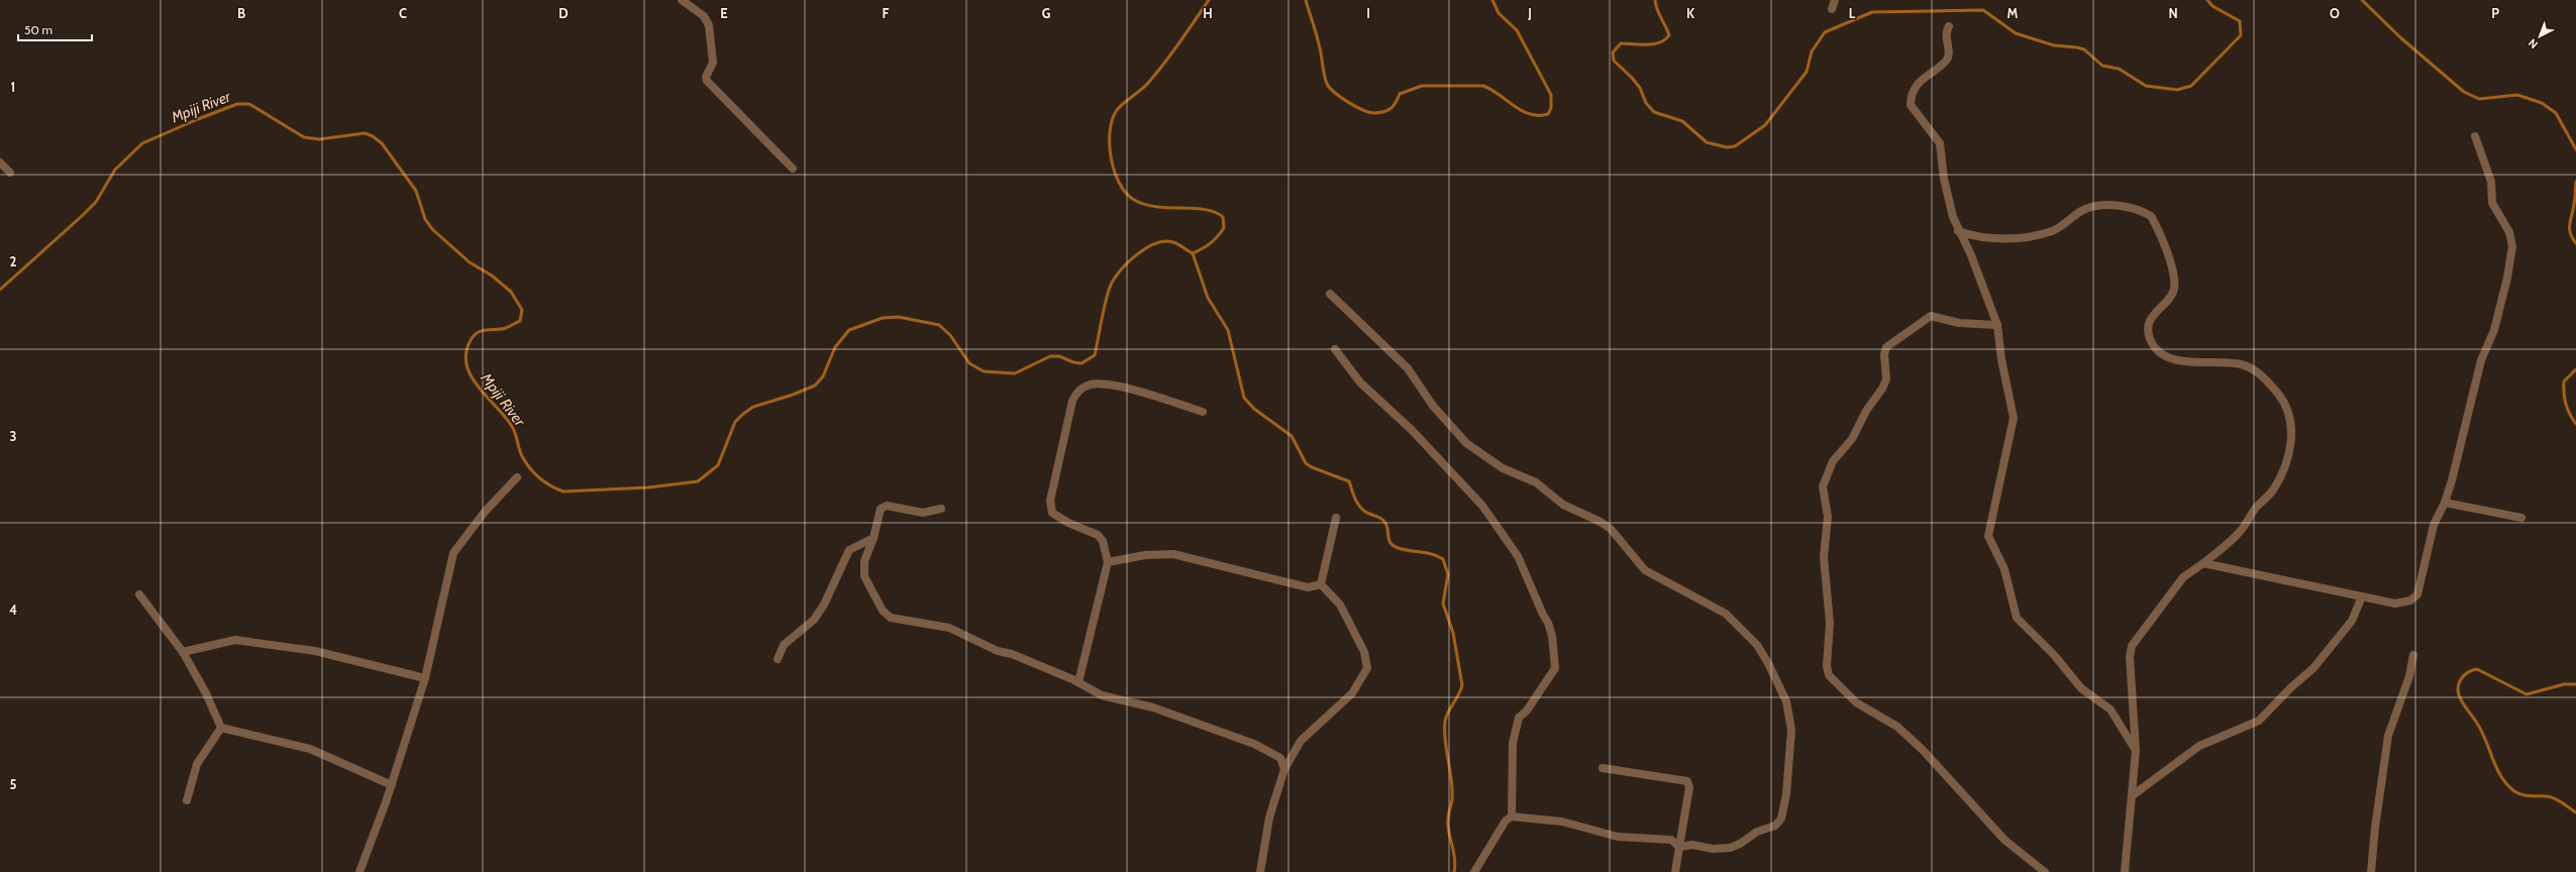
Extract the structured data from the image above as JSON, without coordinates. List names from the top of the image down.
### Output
{
  "water": ["Mpiji River"],
  "scale_bar": "50 m",
  "north": "bottom left",
  "grid": {
    "columns": [
      "B",
      "C",
      "D",
      "E",
      "F",
      "G",
      "H",
      "I",
      "J",
      "K",
      "L",
      "M",
      "N",
      "O",
      "P"
    ],
    "rows": [
      "1",
      "2",
      "3",
      "4",
      "5"
    ]
  }
}
